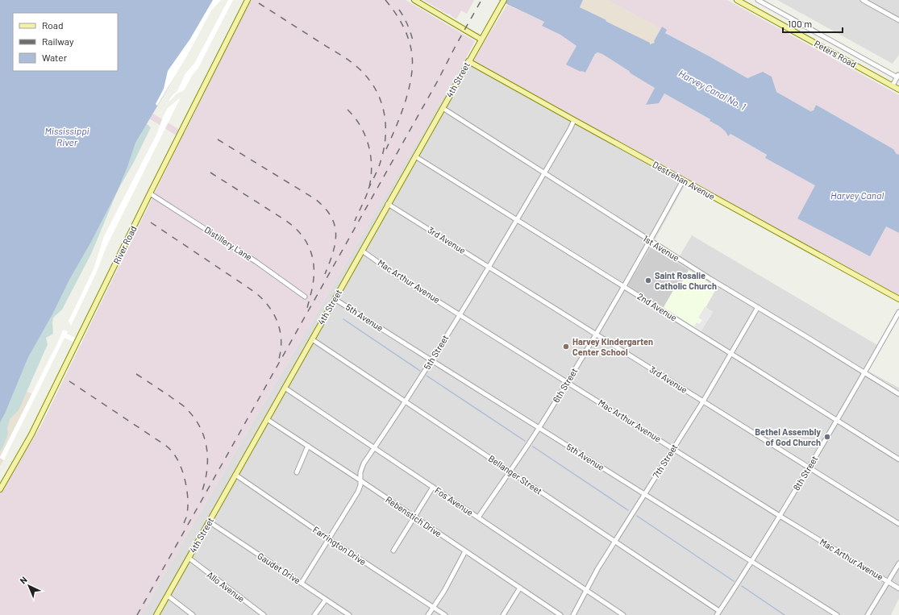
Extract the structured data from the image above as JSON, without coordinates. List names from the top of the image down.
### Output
{
  "streets": {
    "main road": [
      "Peters Road",
      "4th Street",
      "Destrehan Avenue",
      "River Road"
    ],
    "street": [
      "3rd Avenue",
      "Distillery Lane",
      "1st Avenue",
      "Mac Arthur Avenue",
      "2nd Avenue",
      "5th Avenue",
      "5th Street",
      "6th Street",
      "7th Street",
      "8th Street",
      "Bellanger Street",
      "Fos Avenue",
      "Rebenstich Drive",
      "Farrington Drive",
      "Gaudet Drive",
      "Allo Avenue"
    ]
  },
  "crossings": [
    ["4th Street", "Destrehan Avenue"],
    ["4th Street", "3rd Avenue"],
    ["4th Street", "1st Avenue"],
    ["4th Street", "Mac Arthur Avenue"],
    ["4th Street", "2nd Avenue"],
    ["4th Street", "5th Avenue"],
    ["4th Street", "Bellanger Street"],
    ["4th Street", "Fos Avenue"],
    ["4th Street", "Rebenstich Drive"],
    ["4th Street", "Farrington Drive"],
    ["4th Street", "Gaudet Drive"],
    ["4th Street", "Allo Avenue"],
    ["Destrehan Avenue", "5th Street"],
    ["Destrehan Avenue", "6th Street"],
    ["3rd Avenue", "5th Street"],
    ["3rd Avenue", "6th Street"],
    ["3rd Avenue", "7th Street"],
    ["3rd Avenue", "8th Street"],
    ["Distillery Lane", "River Road"],
    ["1st Avenue", "5th Street"],
    ["1st Avenue", "6th Street"],
    ["1st Avenue", "7th Street"],
    ["1st Avenue", "8th Street"],
    ["Mac Arthur Avenue", "5th Street"],
    ["Mac Arthur Avenue", "6th Street"],
    ["Mac Arthur Avenue", "7th Street"],
    ["Mac Arthur Avenue", "8th Street"],
    ["2nd Avenue", "5th Street"],
    ["2nd Avenue", "6th Street"],
    ["2nd Avenue", "7th Street"],
    ["2nd Avenue", "8th Street"],
    ["5th Avenue", "5th Street"],
    ["5th Avenue", "6th Street"],
    ["5th Avenue", "7th Street"],
    ["5th Avenue", "8th Street"],
    ["5th Street", "Bellanger Street"],
    ["5th Street", "Fos Avenue"],
    ["5th Street", "Rebenstich Drive"],
    ["5th Street", "Farrington Drive"],
    ["5th Street", "Gaudet Drive"],
    ["6th Street", "Bellanger Street"],
    ["6th Street", "Fos Avenue"],
    ["7th Street", "Bellanger Street"],
    ["7th Street", "Fos Avenue"],
    ["8th Street", "Bellanger Street"]
  ],
  "water": ["Harvey Canal No. 1", "Mississippi River", "Harvey Canal"],
  "places": ["Saint Rosalie Catholic Church", "Harvey Kindergarten Center School", "Bethel Assembly of God Church"],
  "legend": ["Road", "Railway", "Water"],
  "scale_bar": "100 m",
  "north": "top left"
}
